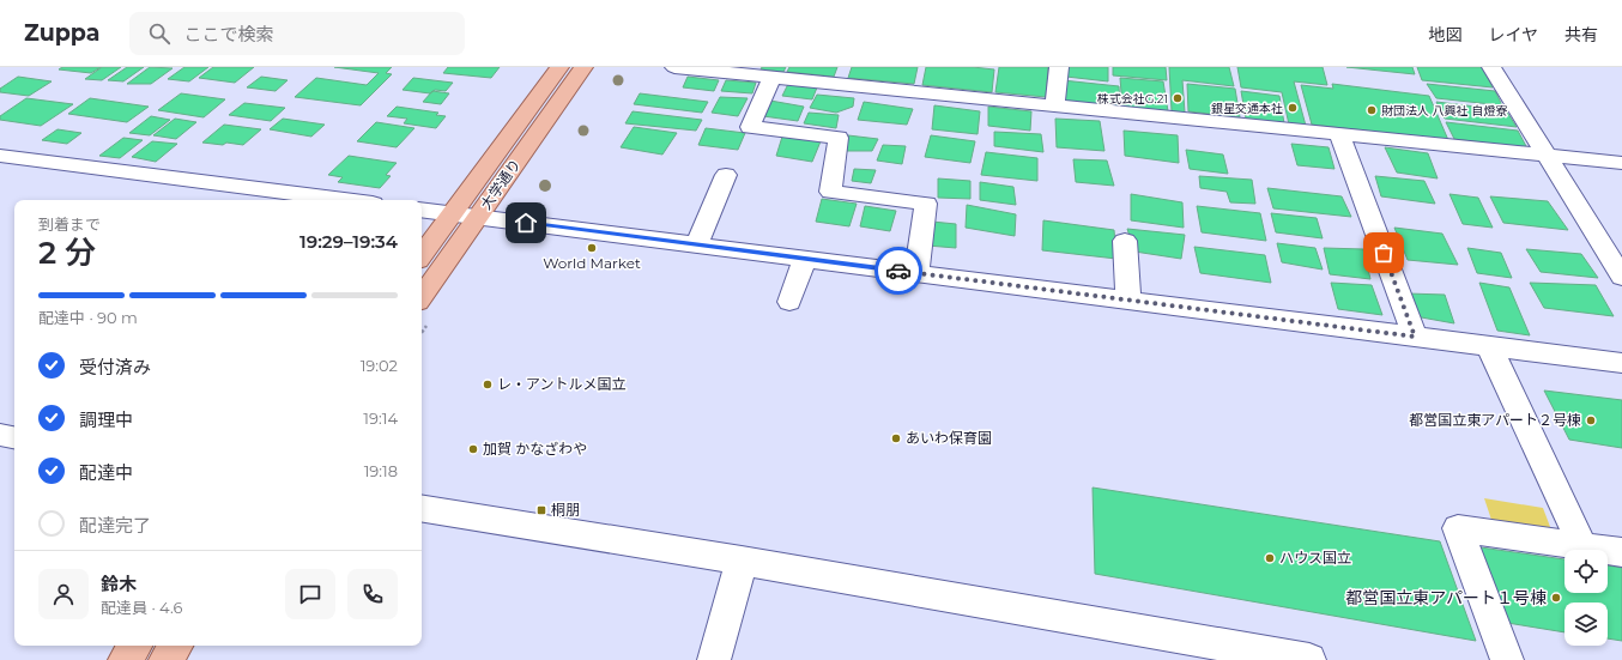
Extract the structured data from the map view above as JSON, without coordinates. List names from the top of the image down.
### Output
{
  "streets": {
    "main road": ["大学通り"]
  },
  "places": {
    "other": [
      "株式会社G.21",
      "銀星交通本社",
      "財団法人 八興社 自燈寮",
      "World Market",
      "レ・アントルメ国立",
      "都営国立東アパート２号棟",
      "あいわ保育園",
      "加賀 かなざわや",
      "ハウス国立",
      "都営国立東アパート１号棟"
    ],
    "transit": ["桐朋"]
  },
  "page": {
    "header": "Zuppa",
    "search": "ここで検索",
    "nav": ["地図", "レイヤ", "共有"],
    "heading": ["2 分", "到着まで", "19:29–19:34"],
    "panel": ["鈴木", "配達員 · 4.6"],
    "bar": "配達中 · 90 m",
    "list": [
      ["受付済み", "19:02"],
      ["調理中", "19:14"],
      ["配達中", "19:18"],
      "配達完了"
    ]
  }
}
